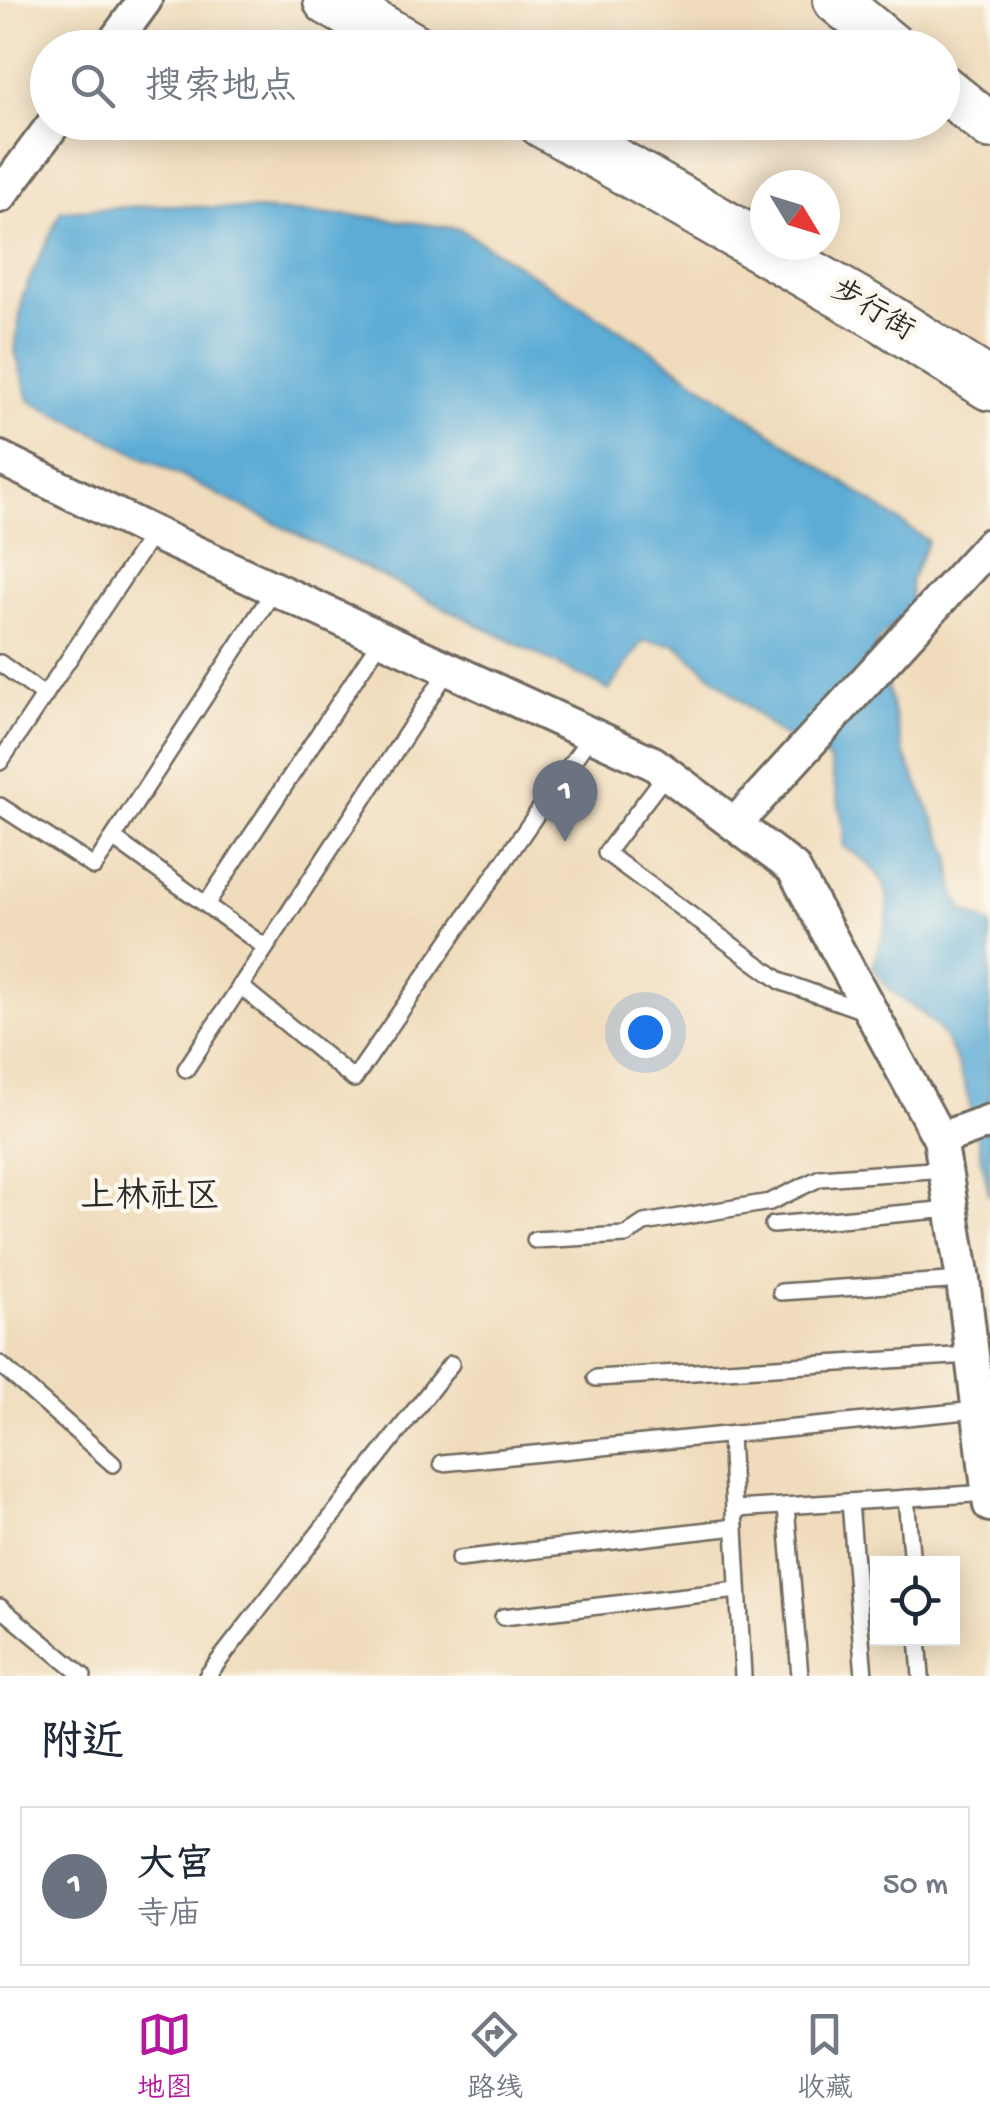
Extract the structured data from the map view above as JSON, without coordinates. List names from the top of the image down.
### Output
{
  "streets": {
    "main road": ["步行街"]
  },
  "districts": ["上林社区"],
  "north": "bottom right",
  "page": {
    "search": "搜索地点",
    "pins": "1",
    "heading": "附近",
    "list": [
      {
        "mark": "1",
        "name": "大宫",
        "note": "寺庙",
        "value": "50 m"
      }
    ],
    "nav": ["地图", "路线", "收藏"]
  }
}
